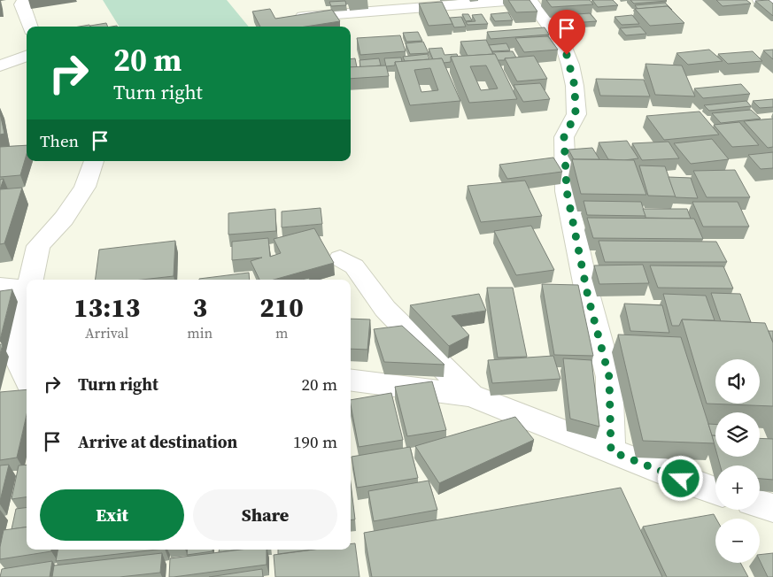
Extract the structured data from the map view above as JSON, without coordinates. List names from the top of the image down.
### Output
{
  "page": {
    "turn": ["20 m", "Turn right"],
    "then": "Then",
    "eta": [
      "13:13",
      "Arrival",
      "3",
      "min",
      "210",
      "m"
    ],
    "list": [
      {
        "name": "Turn right",
        "value": "20 m"
      },
      {
        "name": "Arrive at destination",
        "value": "190 m"
      }
    ],
    "map_buttons": ["+", "−"],
    "buttons": ["Exit", "Share"]
  }
}
